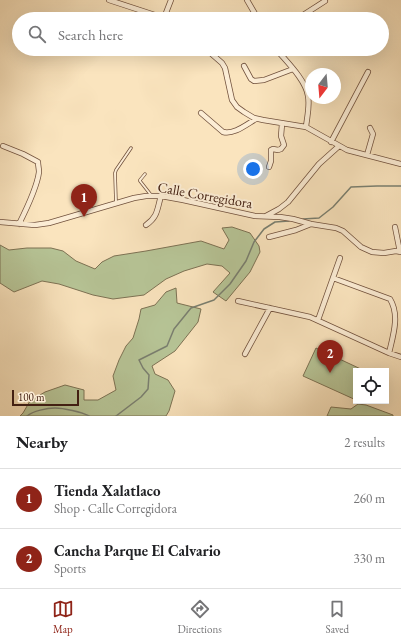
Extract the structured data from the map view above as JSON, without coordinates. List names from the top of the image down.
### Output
{
  "streets": {
    "street": ["Calle Corregidora"]
  },
  "scale_bar": "100 m",
  "north": "bottom",
  "page": {
    "search": "Search here",
    "pins": ["1", "2"],
    "scale": "100 m",
    "heading": ["Nearby", "2 results"],
    "list": [
      {
        "mark": "1",
        "name": "Tienda Xalatlaco",
        "note": "Shop · Calle Corregidora",
        "value": "260 m"
      },
      {
        "mark": "2",
        "name": "Cancha Parque El Calvario",
        "note": "Sports",
        "value": "330 m"
      }
    ],
    "nav": ["Map", "Directions", "Saved"]
  }
}
